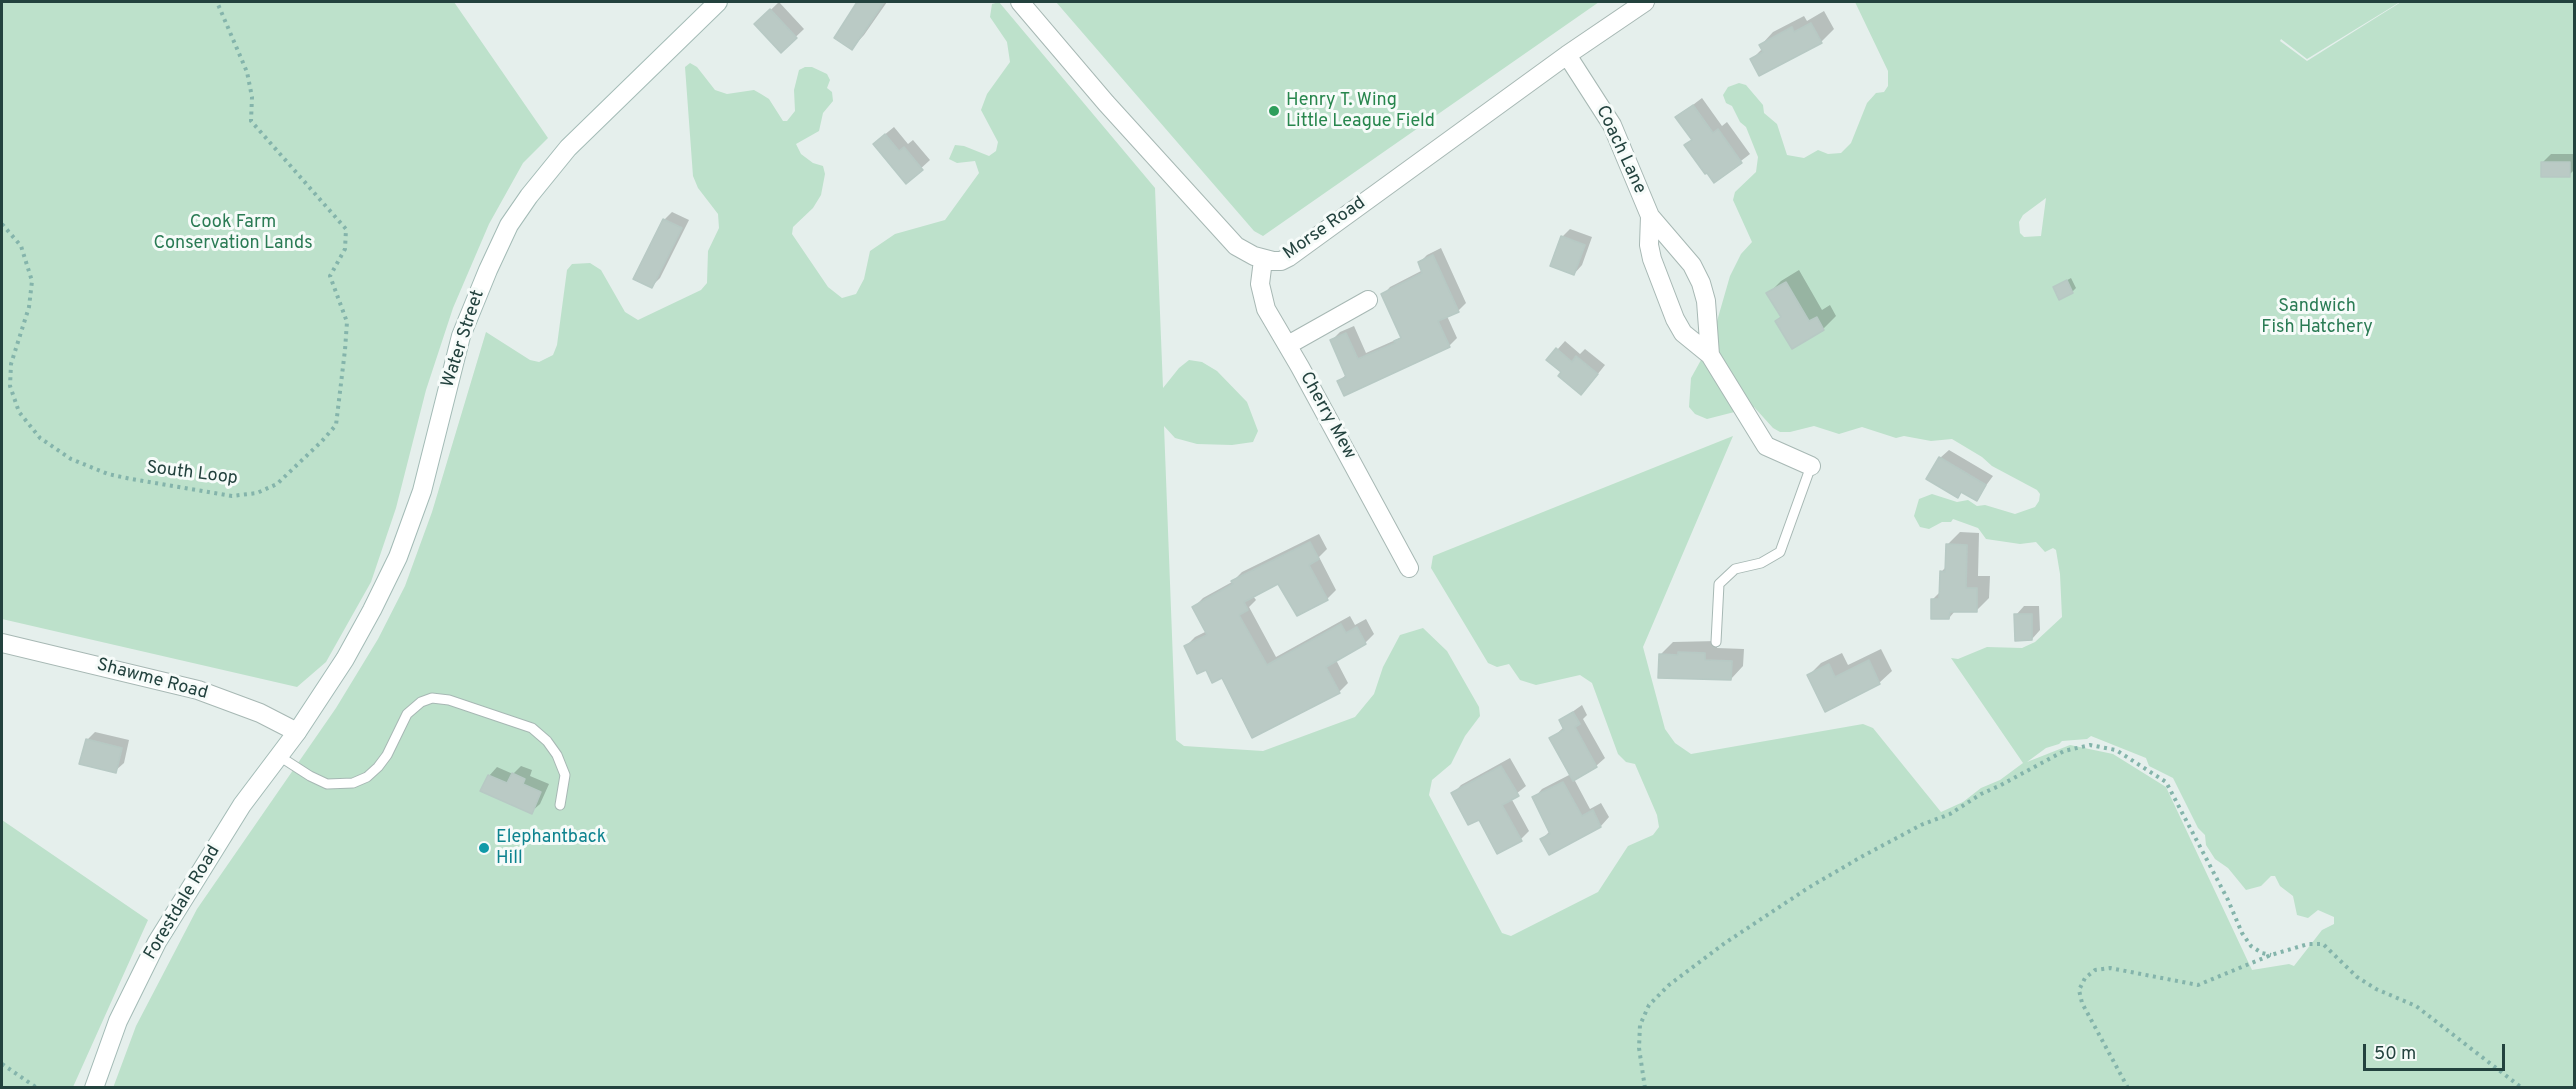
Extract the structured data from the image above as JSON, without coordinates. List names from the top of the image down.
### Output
{
  "streets": {
    "street": [
      "Coach Lane",
      "Morse Road",
      "Water Street",
      "Cherry Mew",
      "Shawme Road",
      "Forestdale Road"
    ],
    "path": ["South Loop"]
  },
  "crossings": [
    ["Coach Lane", "Morse Road"],
    ["Morse Road", "Cherry Mew"],
    ["Water Street", "Shawme Road"],
    ["Water Street", "Forestdale Road"],
    ["Shawme Road", "Forestdale Road"]
  ],
  "parks": ["Cook Farm Conservation Lands", "Sandwich Fish Hatchery"],
  "places": ["Henry T. Wing Little League Field", "Elephantback Hill"],
  "scale_bar": "50 m"
}
